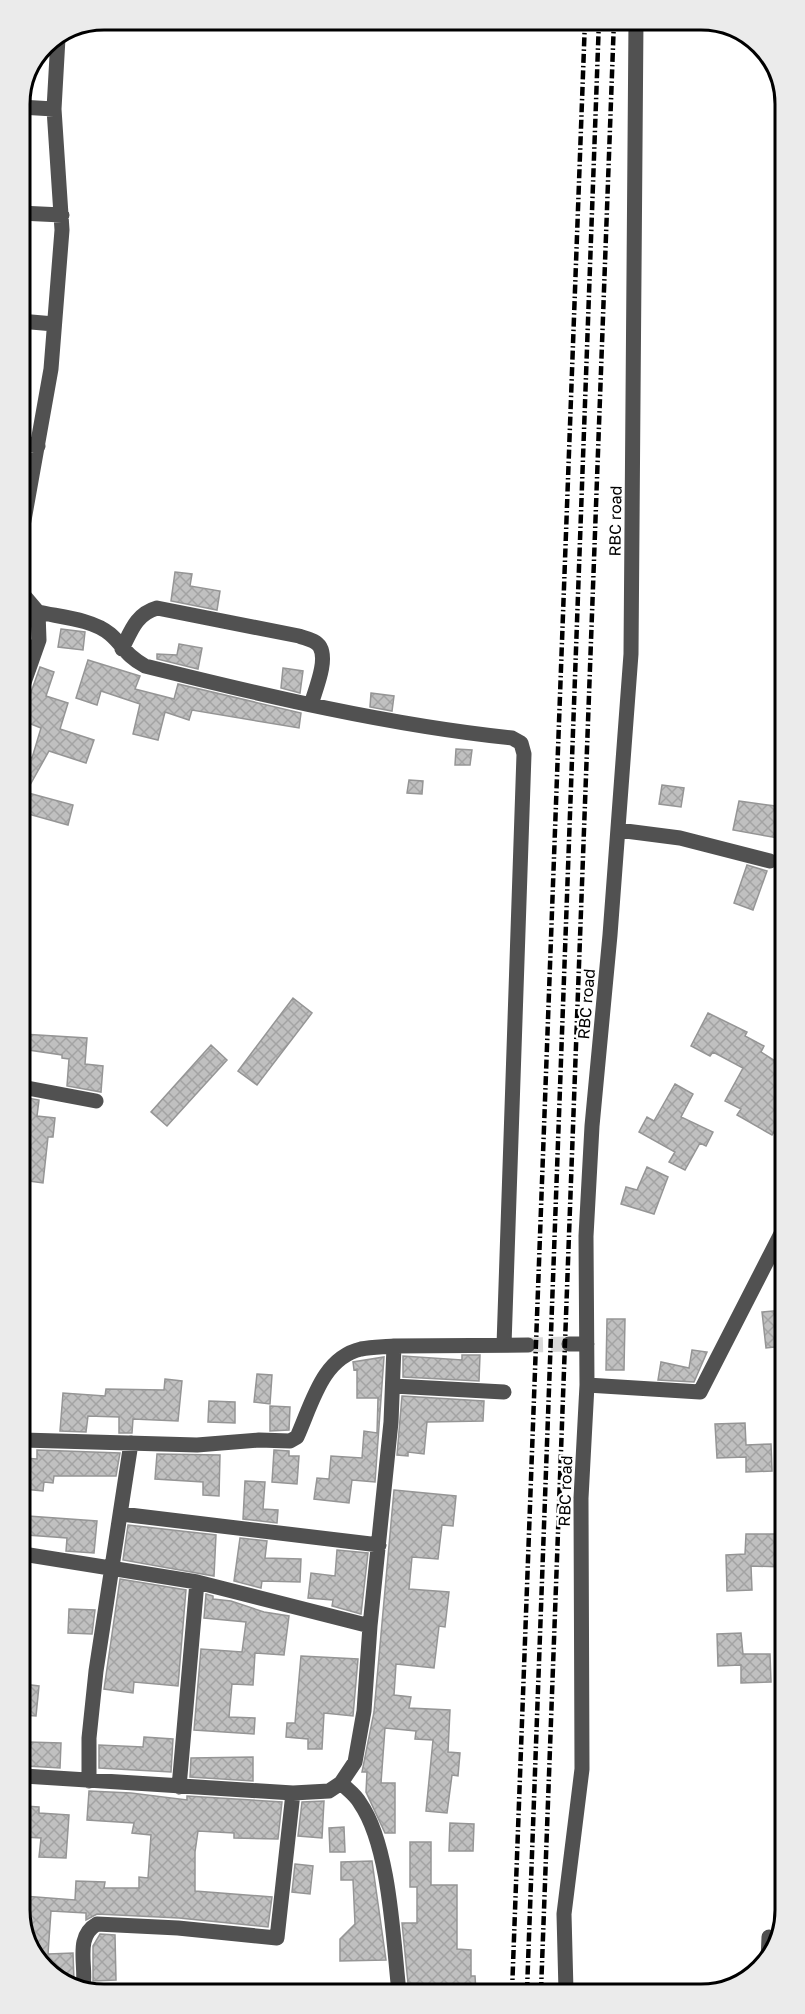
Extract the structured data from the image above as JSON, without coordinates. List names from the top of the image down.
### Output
{
  "streets": {
    "street": ["RBC road"]
  }
}
